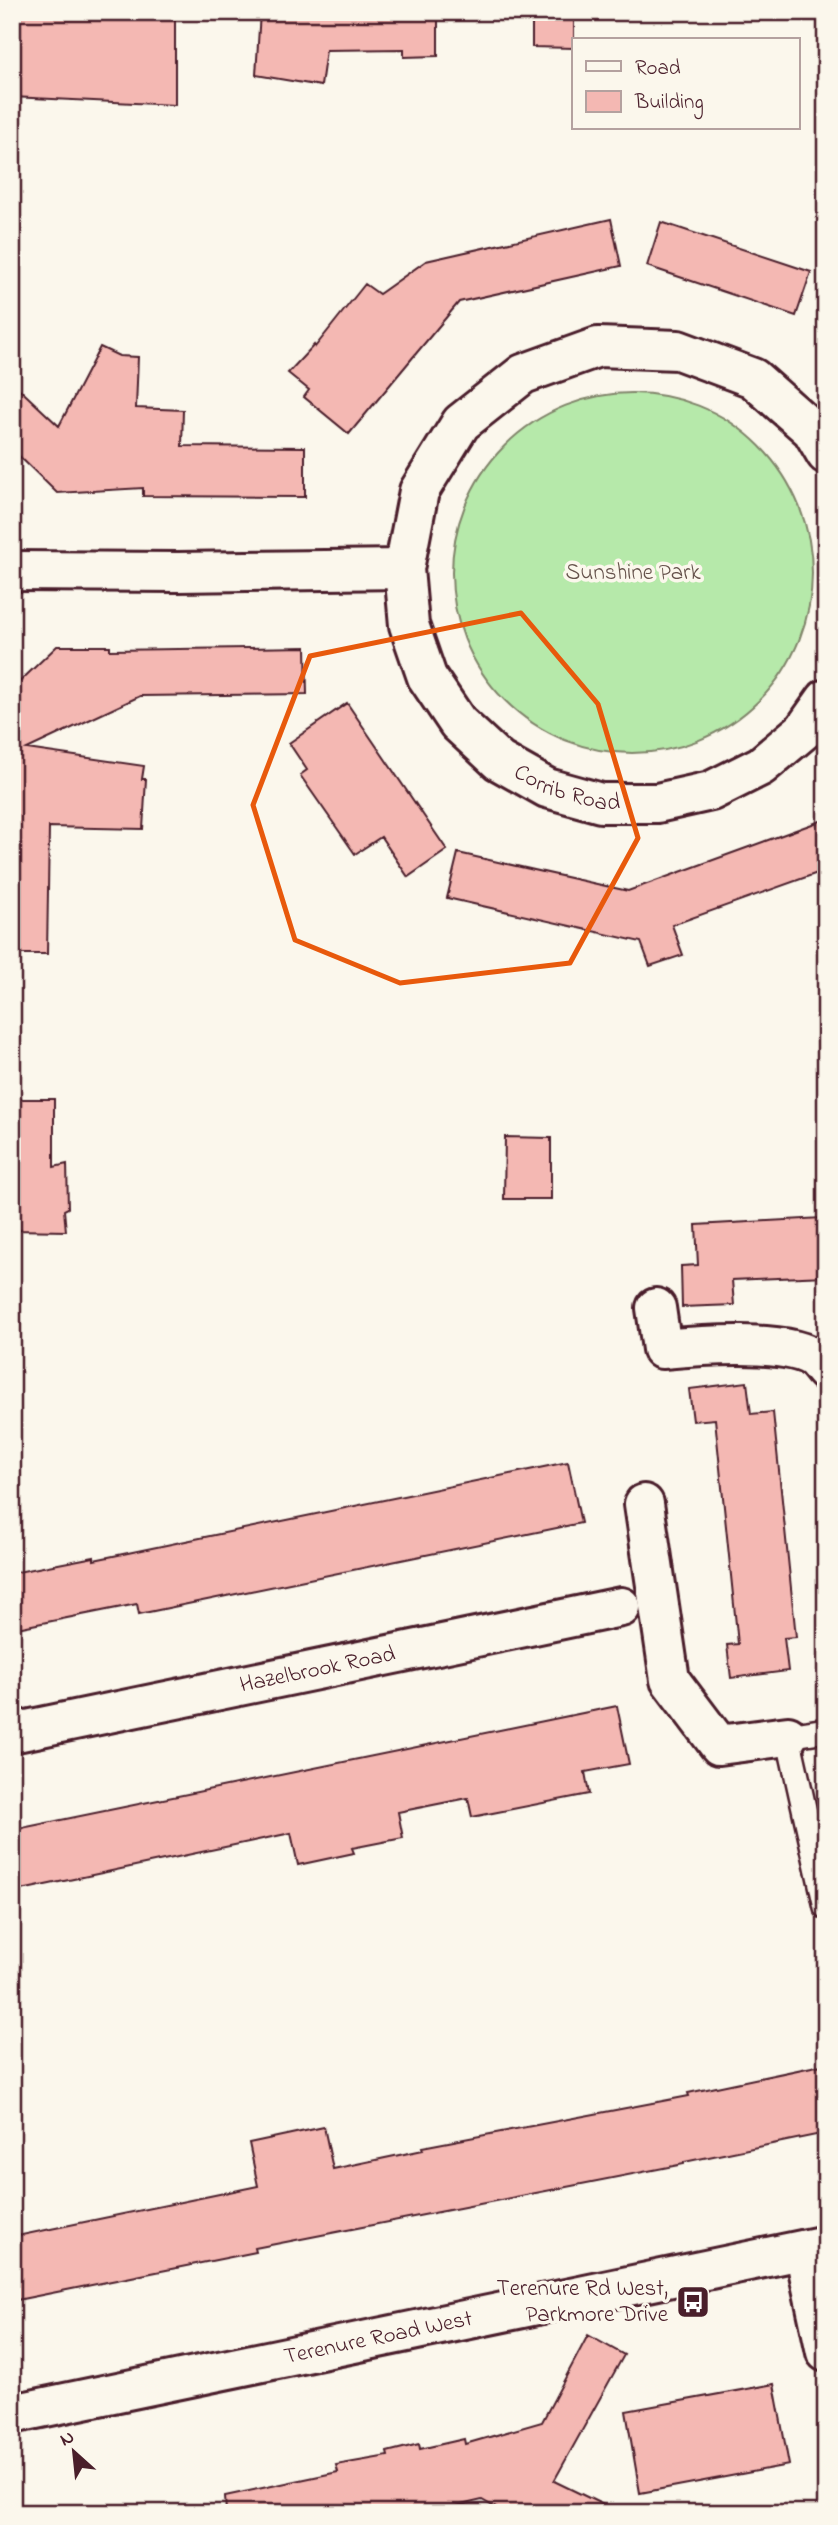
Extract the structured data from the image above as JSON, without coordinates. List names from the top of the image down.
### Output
{
  "streets": {
    "street": ["Corrib Road", "Hazelbrook Road", "Terenure Road West"]
  },
  "parks": ["Sunshine Park"],
  "places": {
    "bus stop": ["Terenure Rd West, Parkmore Drive"]
  },
  "legend": ["Road", "Building"],
  "north": "top left"
}
